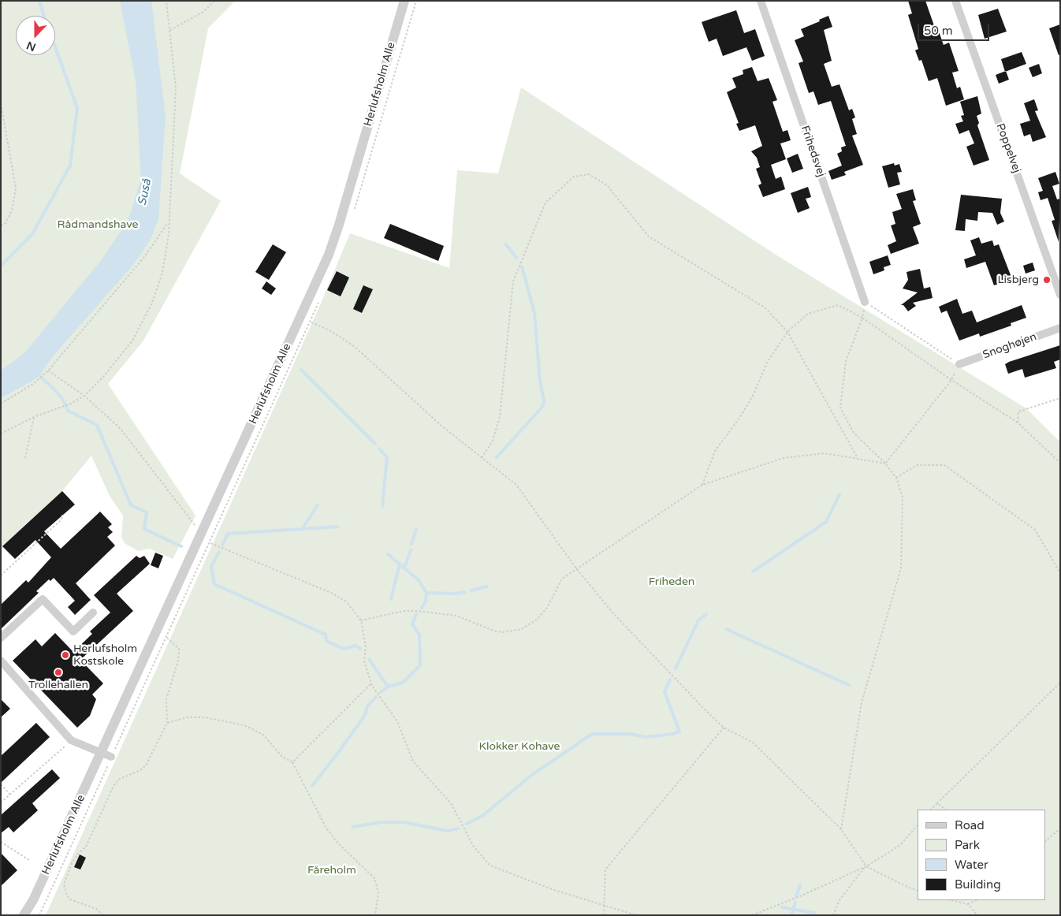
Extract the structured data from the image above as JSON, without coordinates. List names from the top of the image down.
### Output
{
  "streets": {
    "street": [
      "Herlufsholm Alle",
      "Poppelvej",
      "Frihedsvej",
      "Snoghøjen"
    ]
  },
  "water": ["Suså"],
  "parks": [
    "Rådmandshave",
    "Friheden",
    "Klokker Kohave",
    "Fåreholm"
  ],
  "places": ["Lisbjerg", "Herlufsholm Kostskole", "Trollehallen"],
  "legend": [
    "Road",
    "Park",
    "Water",
    "Building"
  ],
  "scale_bar": "50 m",
  "north": "bottom"
}
